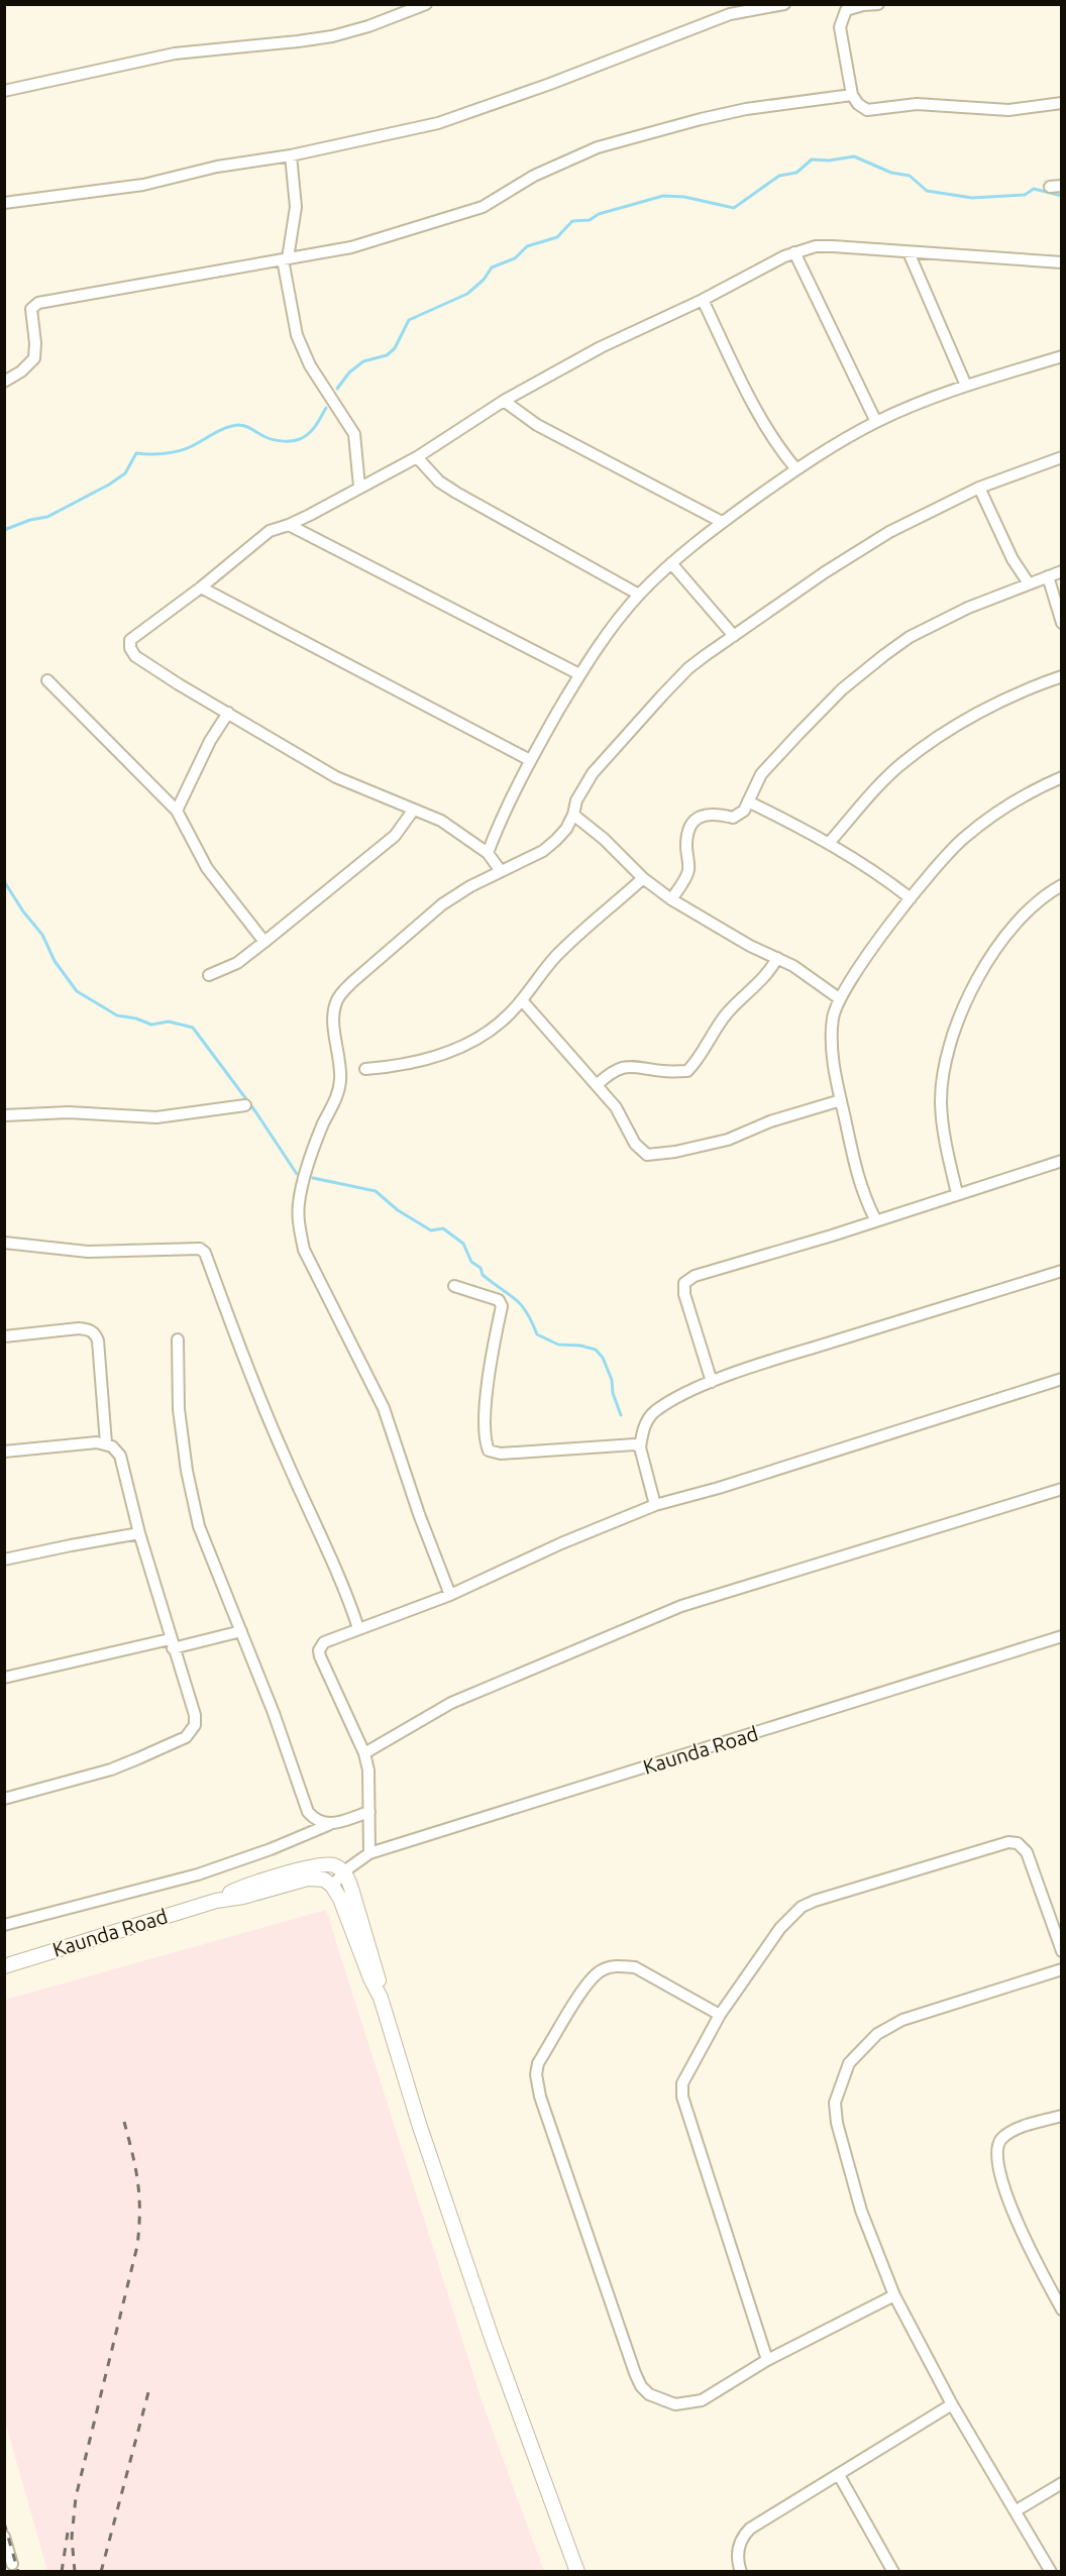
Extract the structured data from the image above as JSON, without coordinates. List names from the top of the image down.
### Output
{
  "streets": {
    "main road": ["Kaunda Road"]
  }
}
